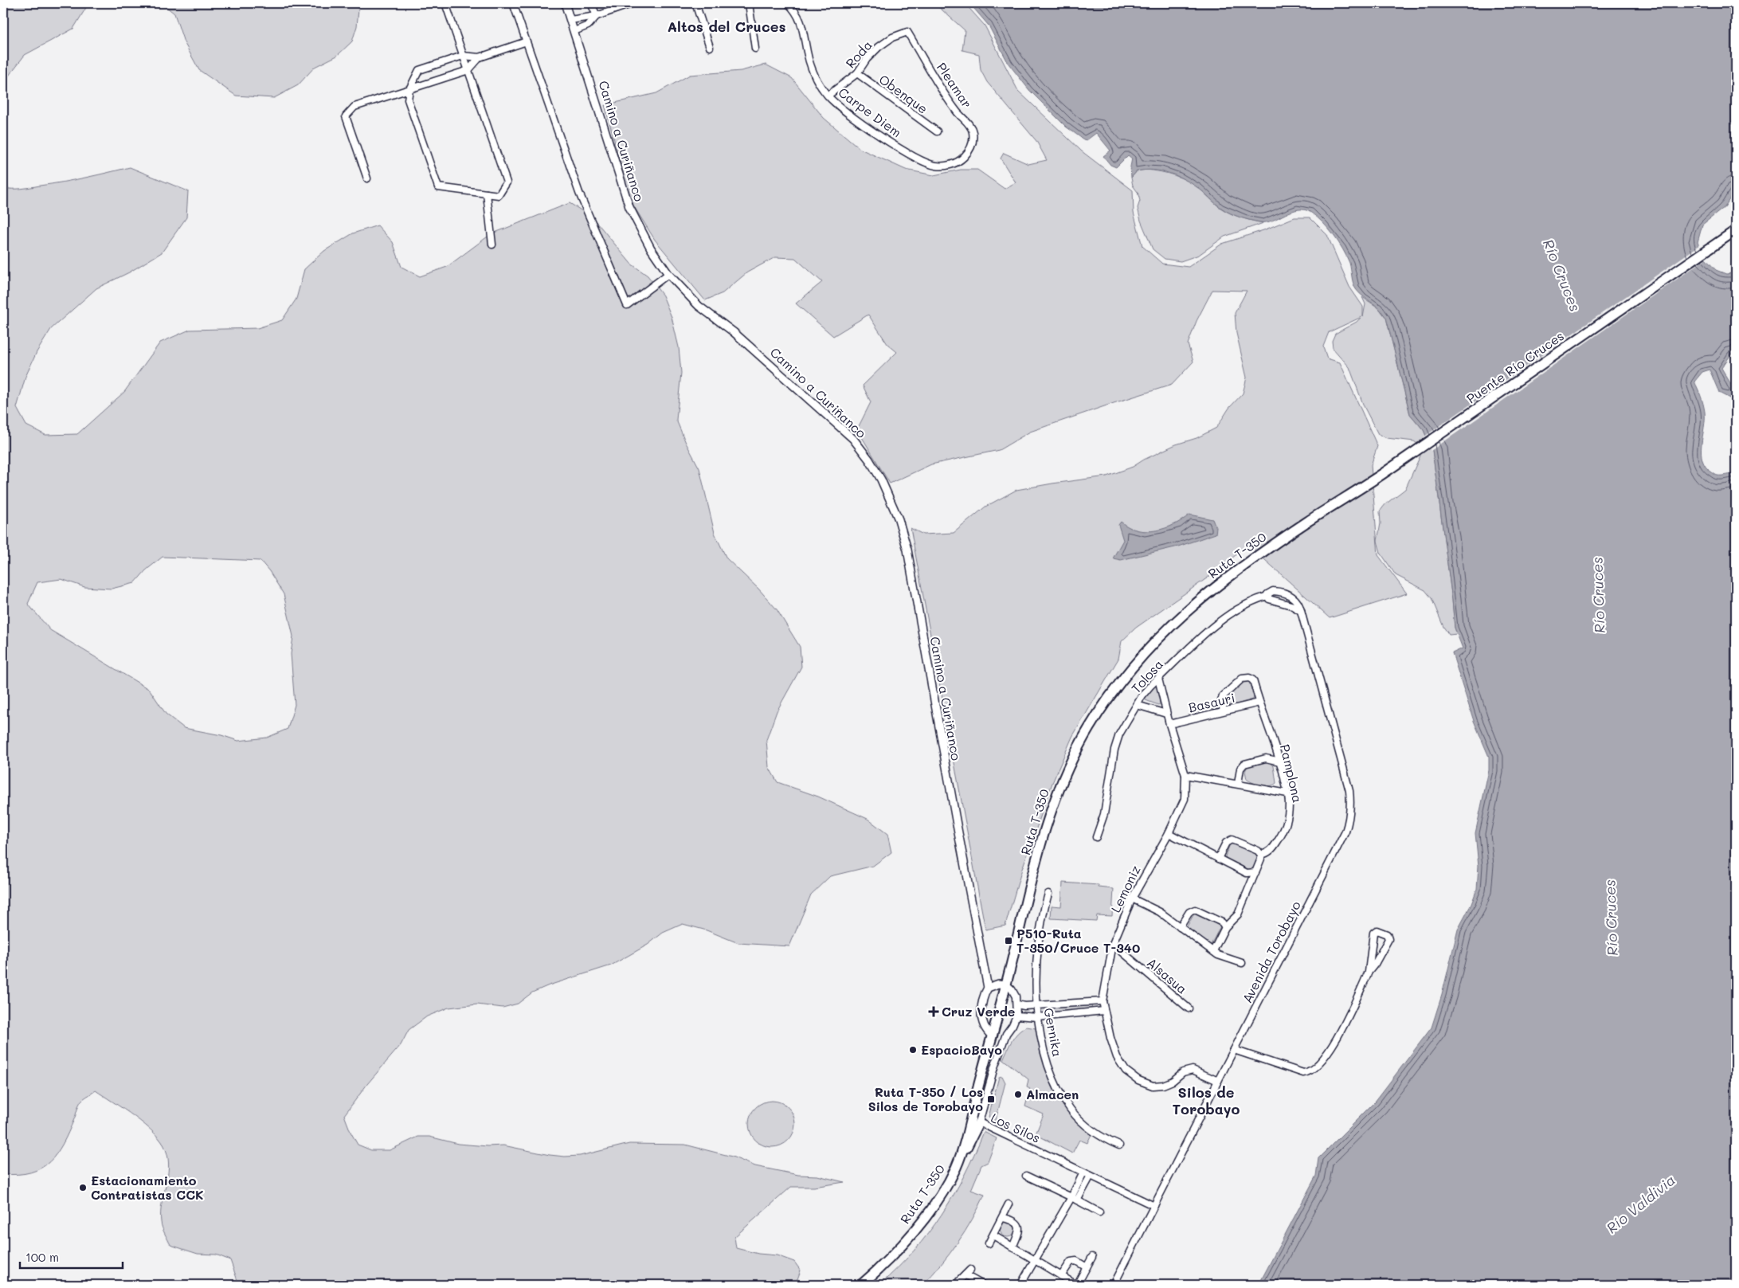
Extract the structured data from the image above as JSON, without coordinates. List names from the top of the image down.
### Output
{
  "streets": {
    "main road": ["Puente Río Cruces", "Ruta T-350"],
    "street": [
      "Roda",
      "Pleamar",
      "Obenque",
      "Carpe Diem",
      "Camino a Curiñanco",
      "Tolosa",
      "Basauri",
      "Pamplona",
      "Lemoniz",
      "Avenida Torobayo",
      "Alsasua",
      "Gernika",
      "Los Silos"
    ]
  },
  "crossings": [
    ["Roda", "Pleamar"],
    ["Roda", "Obenque"],
    ["Roda", "Carpe Diem"],
    ["Pleamar", "Carpe Diem"],
    ["Camino a Curiñanco", "Ruta T-350"],
    ["Puente Río Cruces", "Ruta T-350"],
    ["Ruta T-350", "Los Silos"],
    ["Tolosa", "Lemoniz"],
    ["Tolosa", "Avenida Torobayo"],
    ["Basauri", "Pamplona"],
    ["Basauri", "Lemoniz"],
    ["Lemoniz", "Avenida Torobayo"],
    ["Lemoniz", "Alsasua"],
    ["Avenida Torobayo", "Los Silos"]
  ],
  "districts": ["Altos del Cruces", "Silos de Torobayo"],
  "water": ["Río Cruces", "Río Valdivia"],
  "places": {
    "transit": ["P510-Ruta T-350/Cruce T-340", "Ruta T-350 / Los Silos de Torobayo"],
    "health": ["Cruz Verde"],
    "other": ["EspacioBayo", "Almacen", "Estacionamiento Contratistas CCK"]
  },
  "scale_bar": "100 m"
}
